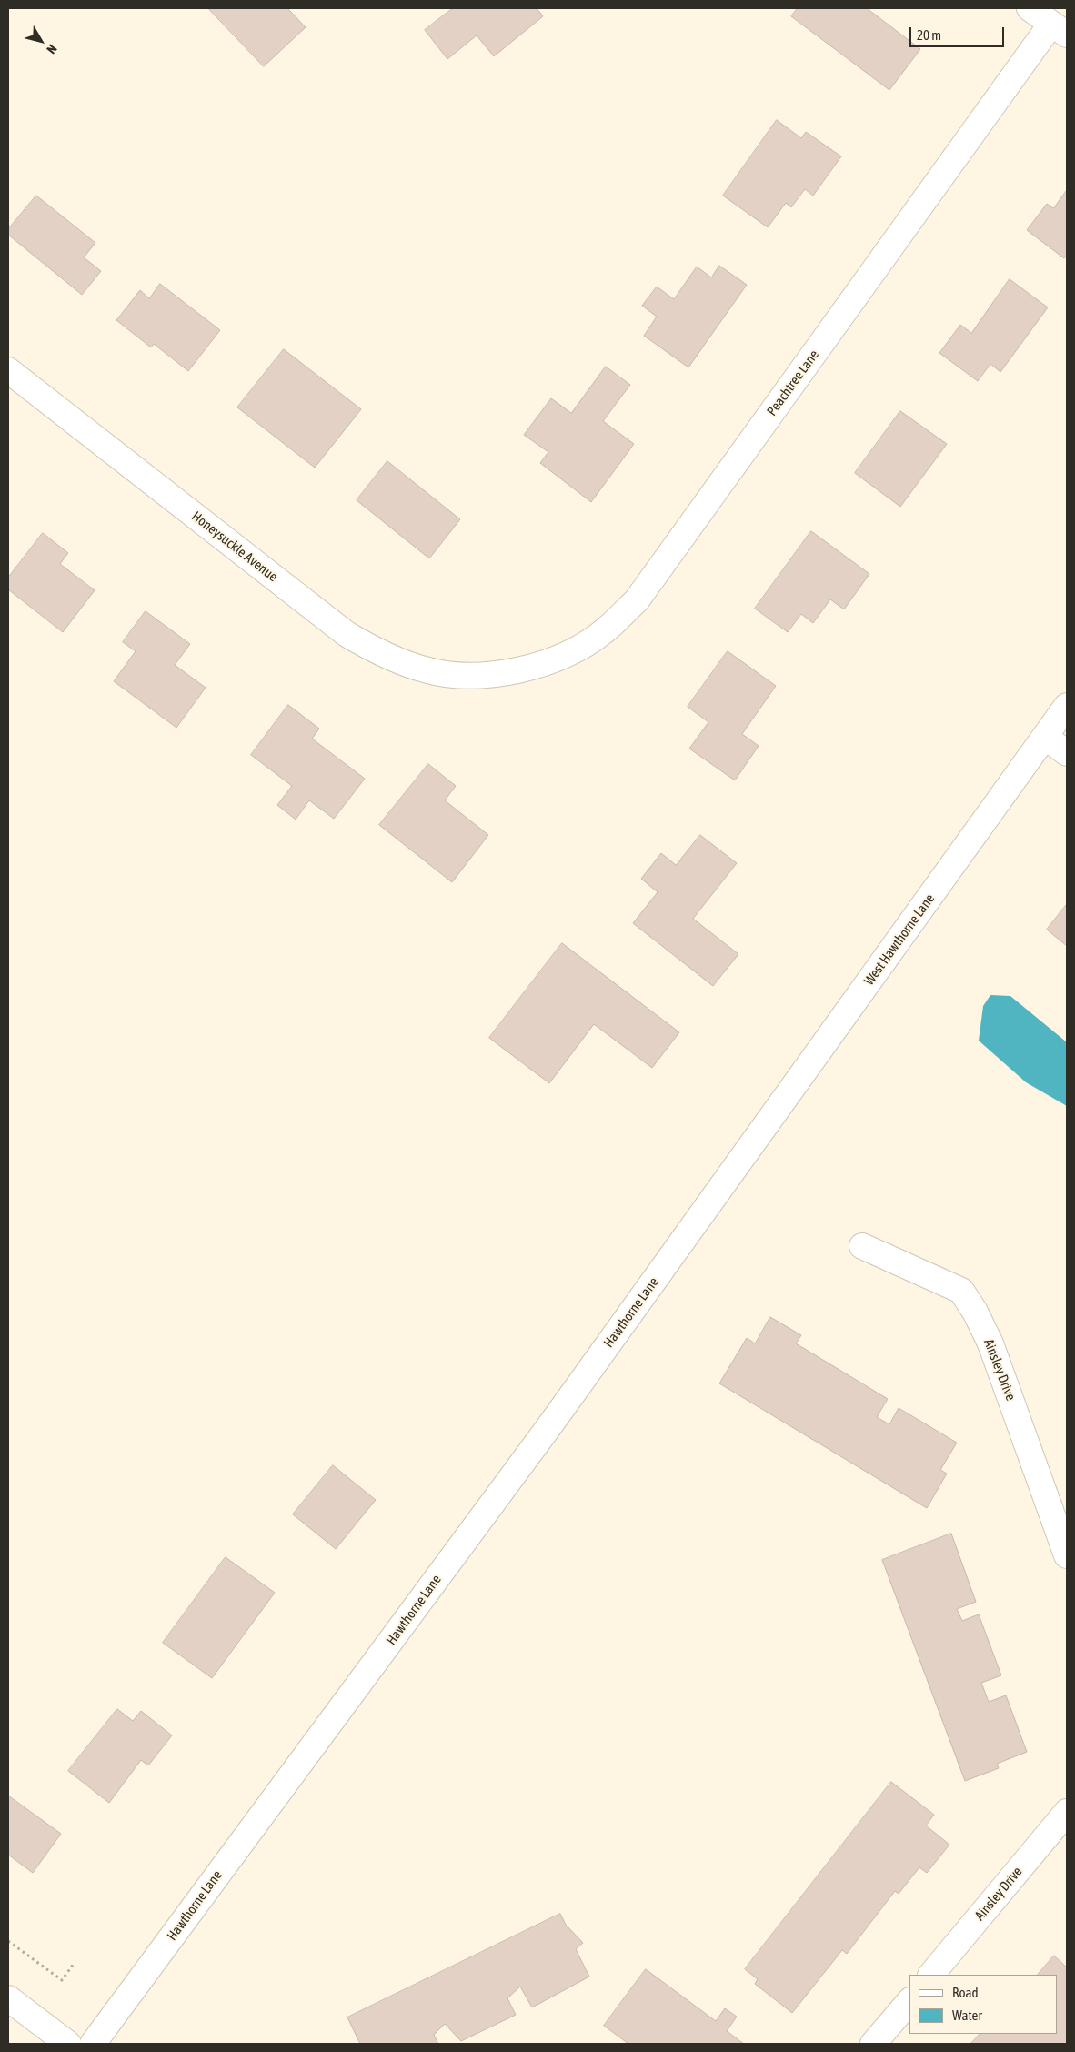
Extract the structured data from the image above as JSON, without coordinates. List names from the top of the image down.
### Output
{
  "streets": {
    "street": [
      "Peachtree Lane",
      "Honeysuckle Avenue",
      "West Hawthorne Lane",
      "Hawthorne Lane",
      "Ainsley Drive"
    ]
  },
  "crossings": [
    ["Peachtree Lane", "Honeysuckle Avenue"],
    ["West Hawthorne Lane", "Hawthorne Lane"]
  ],
  "legend": ["Road", "Water"],
  "scale_bar": "20 m",
  "north": "bottom right"
}
